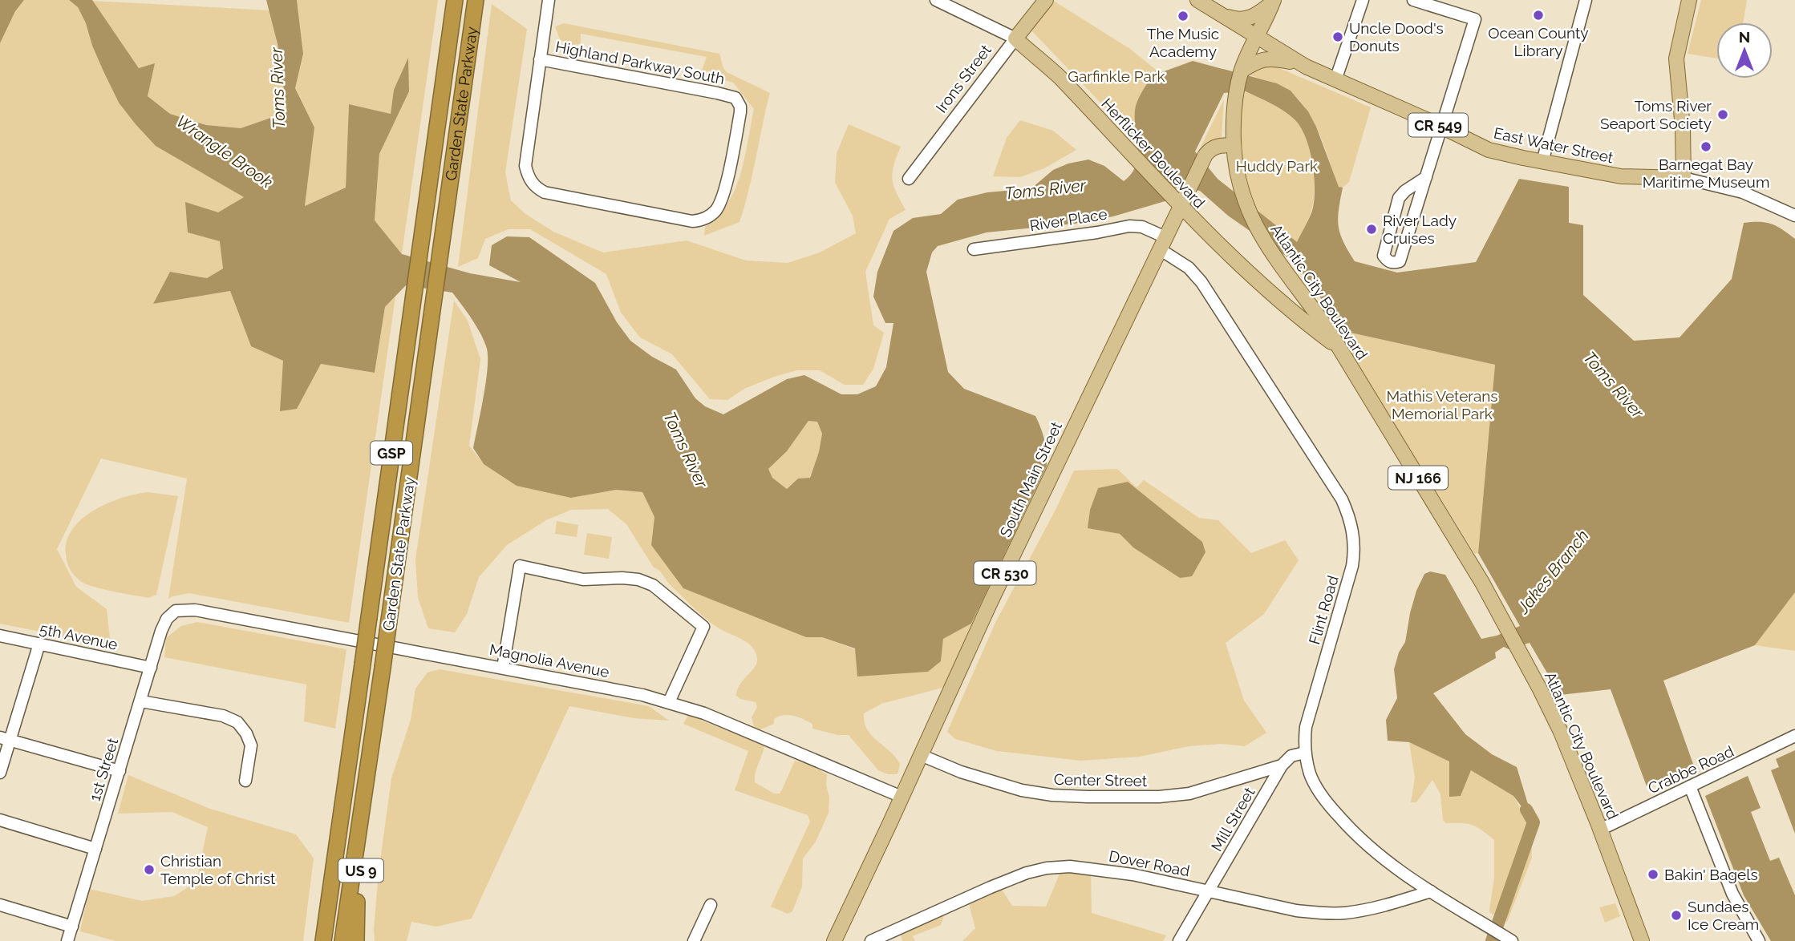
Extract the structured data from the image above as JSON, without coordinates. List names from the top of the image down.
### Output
{
  "streets": {
    "highway": ["Garden State Parkway", "GSP", "US 9"],
    "main road": [
      "Irons Street",
      "CR 549",
      "East Water Street",
      "Herflicker Boulevard",
      "Atlantic City Boulevard",
      "NJ 166",
      "South Main Street",
      "CR 530"
    ],
    "street": [
      "Highland Parkway South",
      "River Place",
      "Flint Road",
      "5th Avenue",
      "Magnolia Avenue",
      "1st Street",
      "Crabbe Road",
      "Center Street",
      "Mill Street",
      "Dover Road"
    ]
  },
  "crossings": [
    ["Irons Street", "Herflicker Boulevard"],
    ["Garden State Parkway", "US 9"],
    ["East Water Street", "Atlantic City Boulevard"],
    ["East Water Street", "NJ 166"],
    ["Herflicker Boulevard", "Atlantic City Boulevard"],
    ["Herflicker Boulevard", "South Main Street"],
    ["River Place", "South Main Street"],
    ["River Place", "Flint Road"],
    ["Atlantic City Boulevard", "NJ 166"],
    ["Atlantic City Boulevard", "South Main Street"],
    ["Atlantic City Boulevard", "Crabbe Road"],
    ["South Main Street", "Flint Road"],
    ["South Main Street", "Magnolia Avenue"],
    ["South Main Street", "Center Street"],
    ["Flint Road", "Dover Road"],
    ["5th Avenue", "1st Street"],
    ["Magnolia Avenue", "1st Street"],
    ["Center Street", "Mill Street"],
    ["Mill Street", "Dover Road"]
  ],
  "water": ["Toms River", "Wrangle Brook", "Jakes Branch"],
  "parks": ["Garfinkle Park", "Huddy Park", "Mathis Veterans Memorial Park"],
  "places": [
    "Ocean County Library",
    "The Music Academy",
    "Uncle Dood's Donuts",
    "Toms River Seaport Society",
    "Barnegat Bay Maritime Museum",
    "River Lady Cruises",
    "Christian Temple of Christ",
    "Bakin' Bagels",
    "Sundaes Ice Cream"
  ],
  "north": "top"
}
